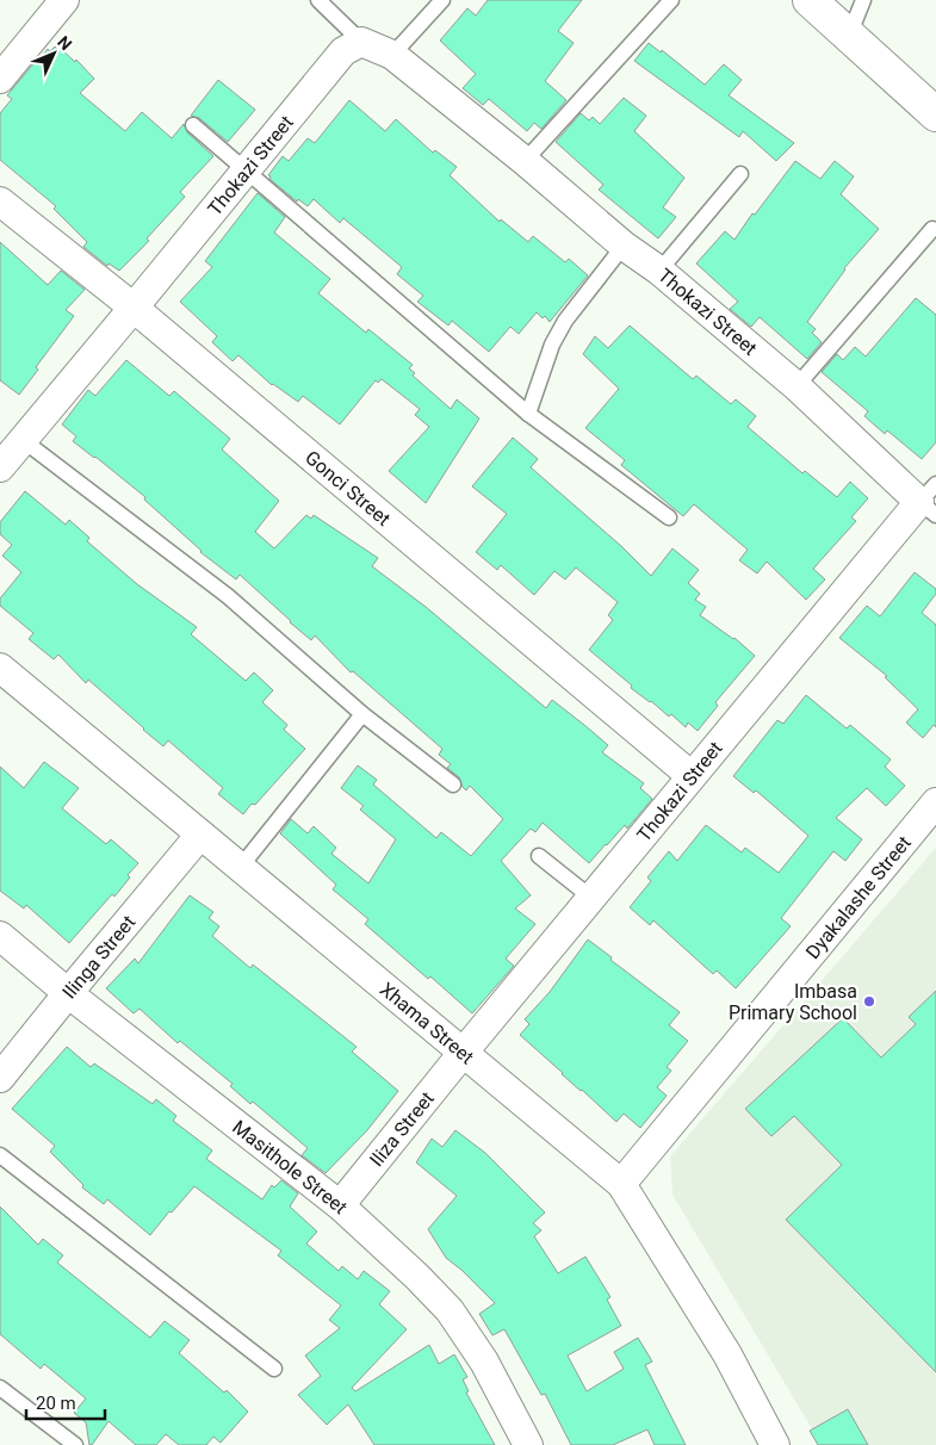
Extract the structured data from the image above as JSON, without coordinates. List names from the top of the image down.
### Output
{
  "streets": {
    "street": [
      "Thokazi Street",
      "Gonci Street",
      "Dyakalashe Street",
      "Ilinga Street",
      "Xhama Street",
      "Iliza Street",
      "Masithole Street"
    ]
  },
  "crossings": [
    ["Thokazi Street", "Gonci Street"],
    ["Thokazi Street", "Xhama Street"],
    ["Thokazi Street", "Iliza Street"],
    ["Dyakalashe Street", "Xhama Street"],
    ["Ilinga Street", "Xhama Street"],
    ["Ilinga Street", "Masithole Street"],
    ["Xhama Street", "Iliza Street"],
    ["Iliza Street", "Masithole Street"]
  ],
  "places": ["Imbasa Primary School"],
  "scale_bar": "20 m",
  "north": "top right"
}
